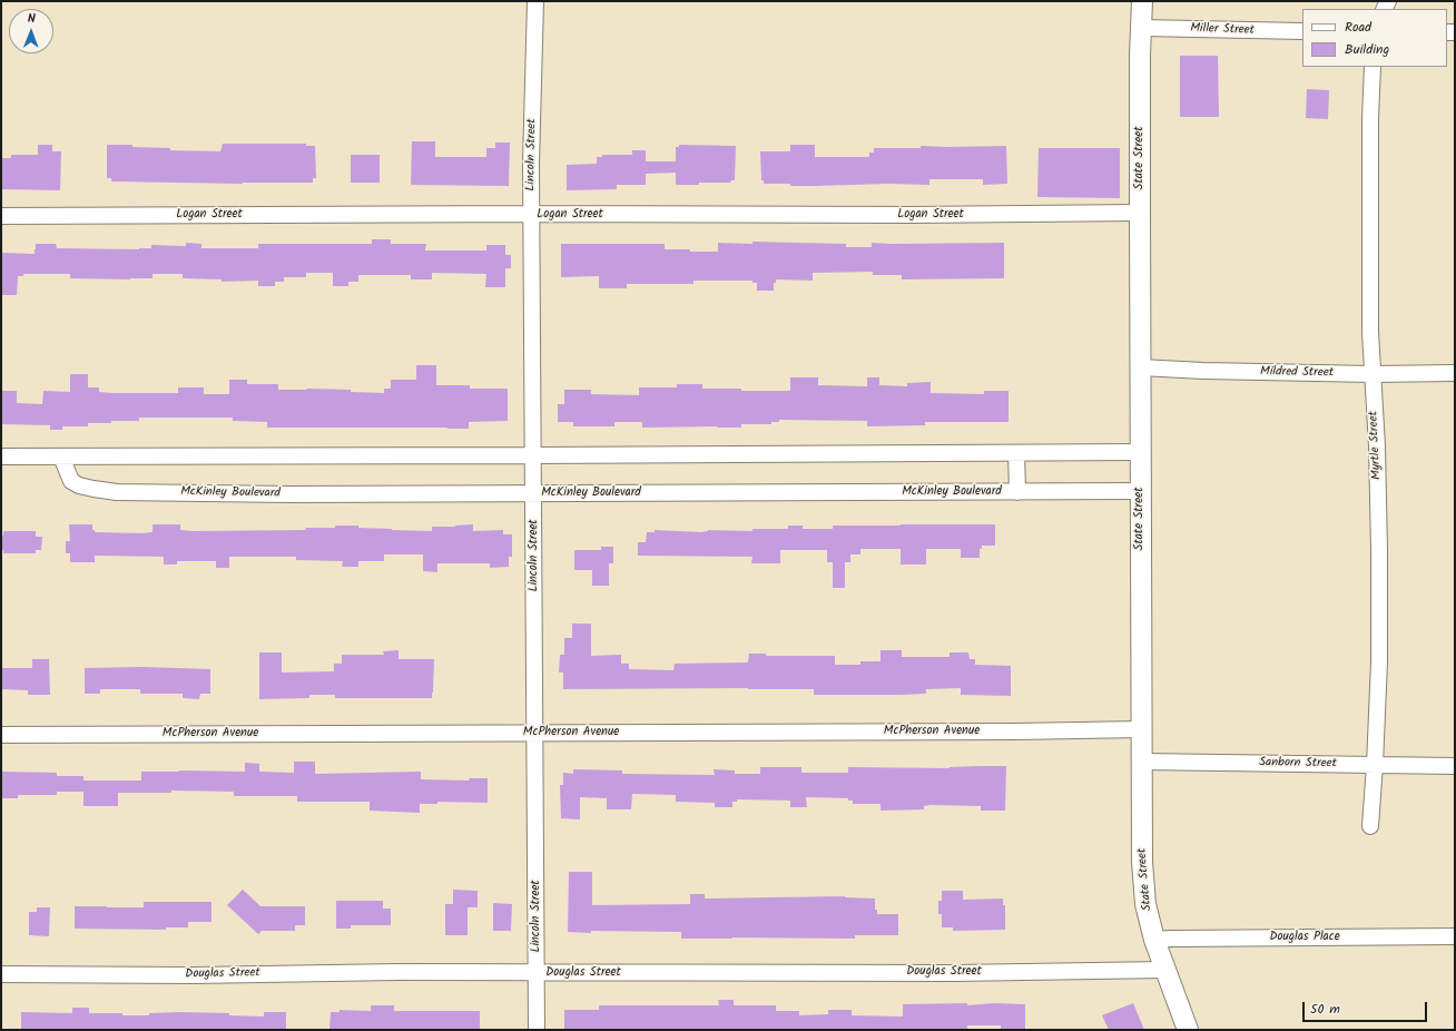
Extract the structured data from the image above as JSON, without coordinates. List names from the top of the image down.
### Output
{
  "streets": {
    "street": [
      "Miller Street",
      "Lincoln Street",
      "State Street",
      "Logan Street",
      "Mildred Street",
      "Myrtle Street",
      "McKinley Boulevard",
      "McPherson Avenue",
      "Sanborn Street",
      "Douglas Place",
      "Douglas Street"
    ]
  },
  "crossings": [
    ["Miller Street", "State Street"],
    ["Lincoln Street", "Logan Street"],
    ["Lincoln Street", "McKinley Boulevard"],
    ["Lincoln Street", "McPherson Avenue"],
    ["Lincoln Street", "Douglas Street"],
    ["State Street", "Logan Street"],
    ["State Street", "Mildred Street"],
    ["State Street", "McKinley Boulevard"],
    ["State Street", "McPherson Avenue"],
    ["State Street", "Sanborn Street"],
    ["State Street", "Douglas Place"],
    ["State Street", "Douglas Street"],
    ["Mildred Street", "Myrtle Street"],
    ["Myrtle Street", "Sanborn Street"]
  ],
  "legend": ["Road", "Building"],
  "scale_bar": "50 m",
  "north": "top"
}
